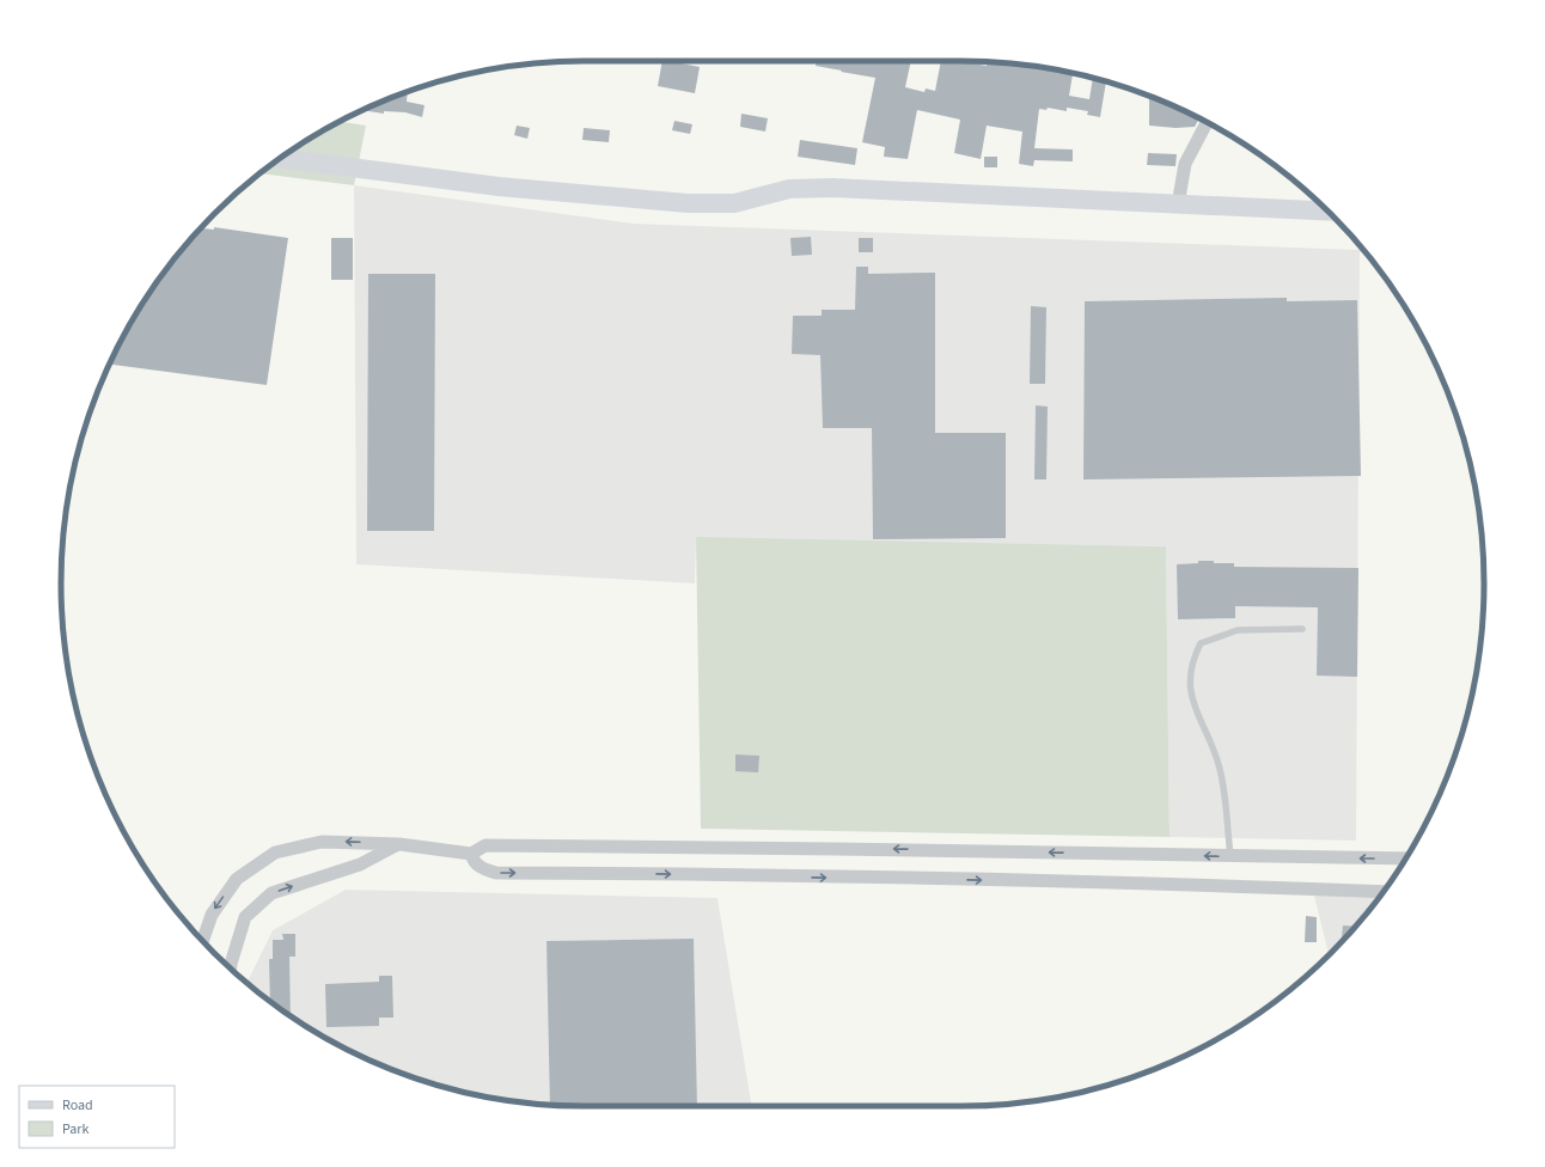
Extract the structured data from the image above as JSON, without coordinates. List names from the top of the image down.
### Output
{
  "legend": ["Road", "Park"]
}
